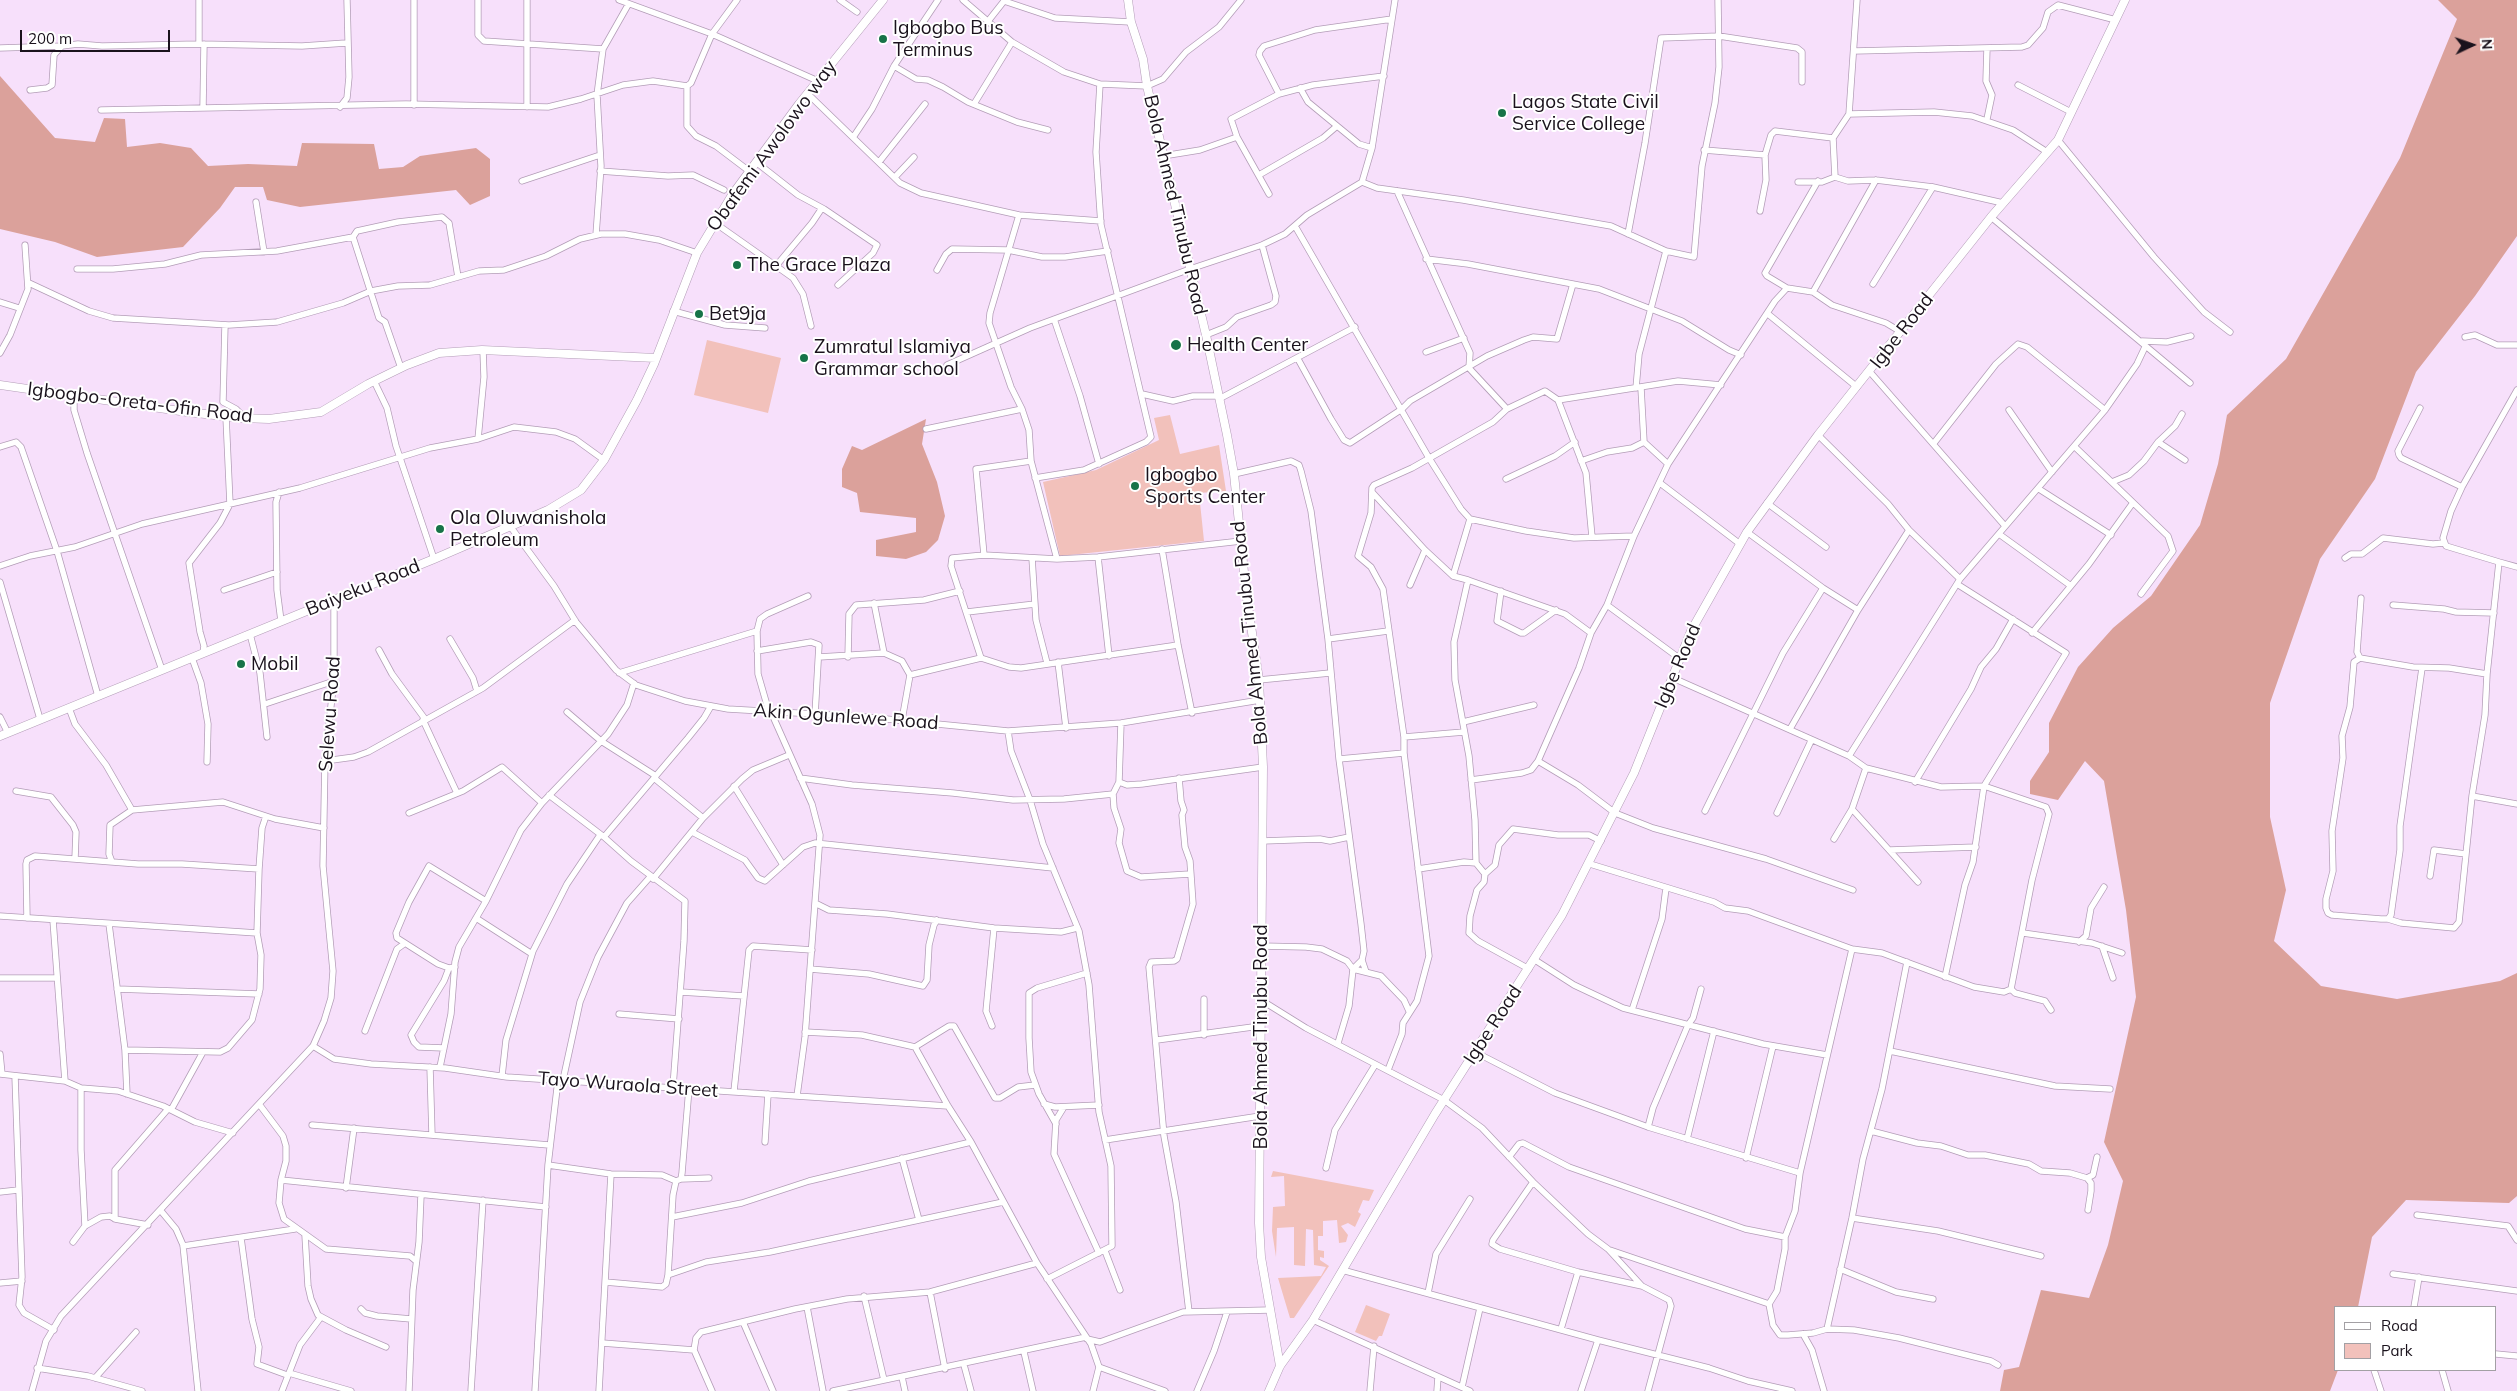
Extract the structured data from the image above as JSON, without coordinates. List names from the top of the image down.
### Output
{
  "streets": {
    "main road": [
      "Obafemi Awolowo way",
      "Bola Ahmed Tinubu Road",
      "Igbe Road",
      "Igbogbo-Oreta-Ofin Road",
      "Baiyeku Road"
    ],
    "street": ["Selewu Road", "Akin Ogunlewe Road", "Tayo Wuraola Street"]
  },
  "crossings": [
    ["Obafemi Awolowo way", "Igbogbo-Oreta-Ofin Road"],
    ["Obafemi Awolowo way", "Baiyeku Road"],
    ["Bola Ahmed Tinubu Road", "Igbe Road"],
    ["Bola Ahmed Tinubu Road", "Akin Ogunlewe Road"],
    ["Igbogbo-Oreta-Ofin Road", "Baiyeku Road"],
    ["Baiyeku Road", "Selewu Road"],
    ["Baiyeku Road", "Akin Ogunlewe Road"],
    ["Selewu Road", "Tayo Wuraola Street"]
  ],
  "places": [
    "Igbogbo Bus Terminus",
    "Lagos State Civil Service College",
    "The Grace Plaza",
    "Bet9ja",
    "Health Center",
    "Zumratul Islamiya Grammar school",
    "Igbogbo Sports Center",
    "Ola Oluwanishola Petroleum",
    "Mobil"
  ],
  "legend": ["Road", "Park"],
  "scale_bar": "200 m",
  "north": "right"
}
